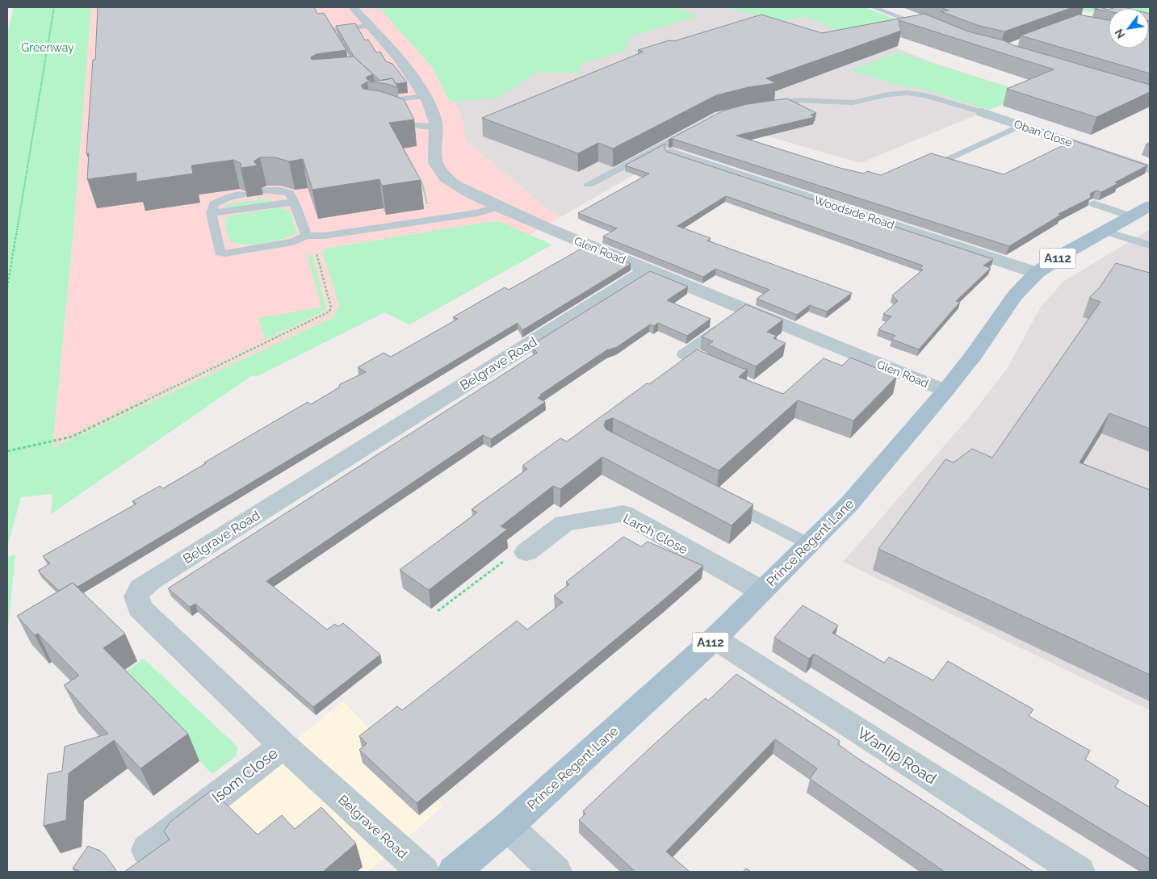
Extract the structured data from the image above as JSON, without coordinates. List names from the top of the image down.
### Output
{
  "streets": {
    "main road": ["A112", "Prince Regent Lane"],
    "street": [
      "Oban Close",
      "Woodside Road",
      "Glen Road",
      "Belgrave Road",
      "Larch Close",
      "Wanlip Road",
      "Isom Close"
    ]
  },
  "crossings": [
    ["Woodside Road", "Prince Regent Lane"],
    ["Glen Road", "Belgrave Road"],
    ["Glen Road", "Prince Regent Lane"],
    ["Belgrave Road", "Isom Close"],
    ["Larch Close", "Prince Regent Lane"],
    ["Prince Regent Lane", "Wanlip Road"]
  ],
  "parks": ["Greenway"],
  "north": "bottom left"
}
